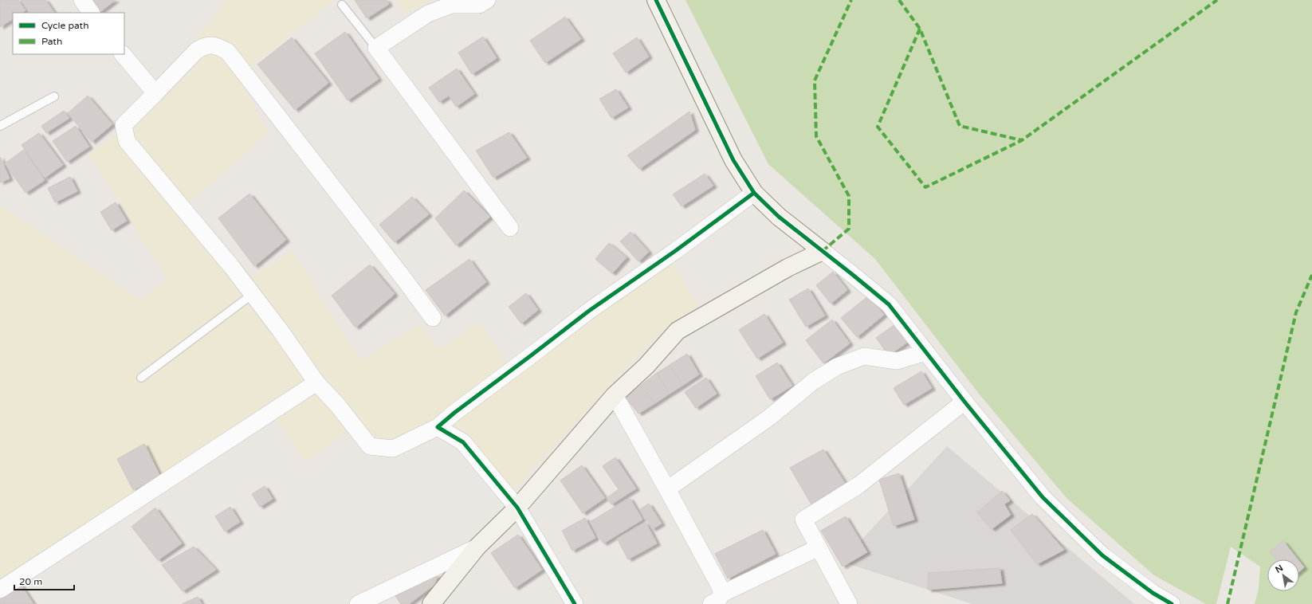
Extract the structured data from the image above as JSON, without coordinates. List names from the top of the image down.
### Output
{
  "legend": ["Cycle path", "Path"],
  "scale_bar": "20 m",
  "north": "top left"
}
